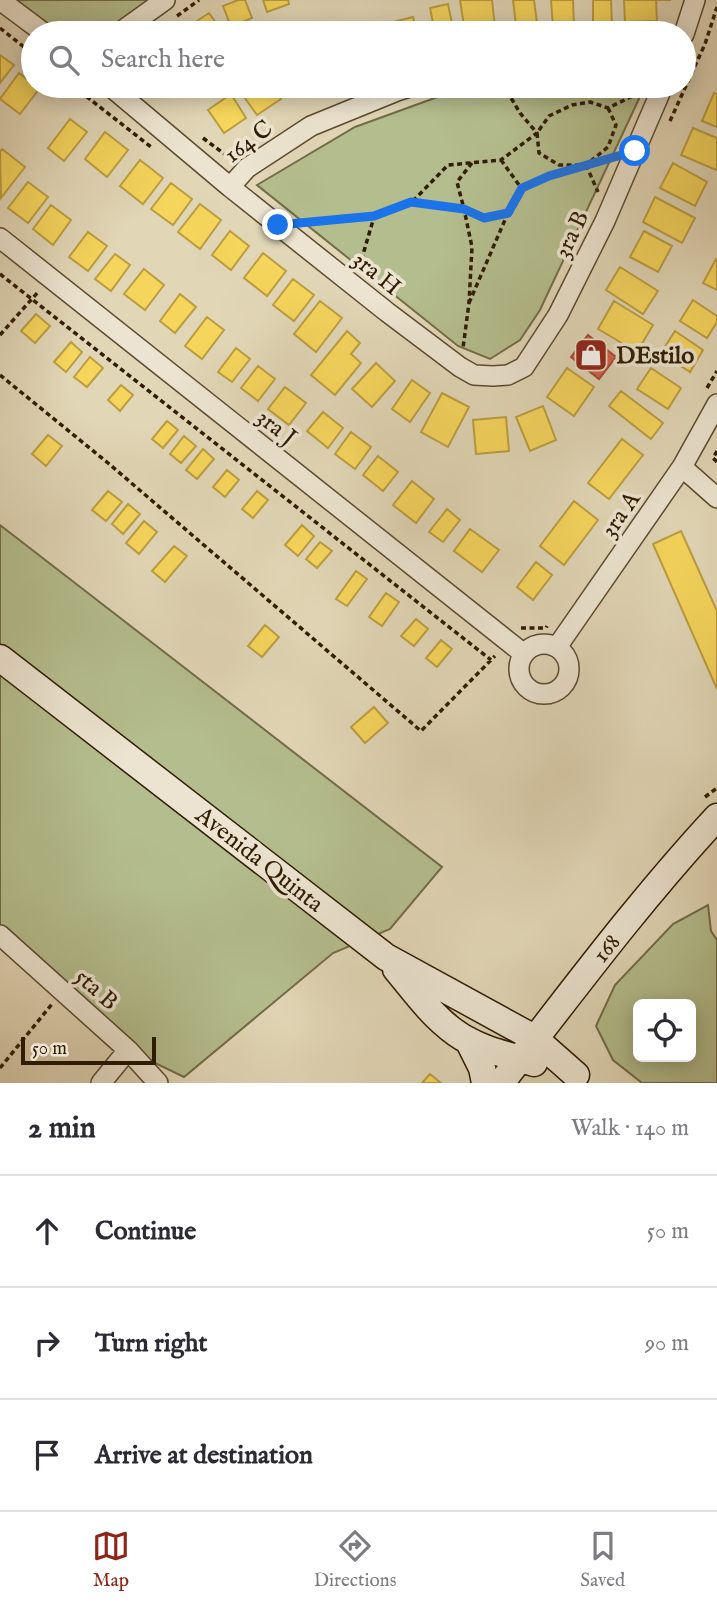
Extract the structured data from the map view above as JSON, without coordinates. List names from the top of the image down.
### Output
{
  "streets": {
    "main road": ["Avenida Quinta", "168"],
    "street": [
      "164 C",
      "3ra B",
      "3ra H",
      "3ra J",
      "3ra A",
      "5ta B"
    ]
  },
  "crossings": [
    ["164 C", "3ra H"],
    ["3ra B", "3ra H"],
    ["3ra J", "3ra A"],
    ["Avenida Quinta", "168"]
  ],
  "places": {
    "shop": ["DEstilo"]
  },
  "scale_bar": "50 m",
  "page": {
    "search": "Search here",
    "scale": "50 m",
    "heading": ["2 min", "Walk · 140 m"],
    "list": [
      ["Continue", "50 m"],
      ["Turn right", "90 m"],
      "Arrive at destination"
    ],
    "nav": ["Map", "Directions", "Saved"]
  }
}
